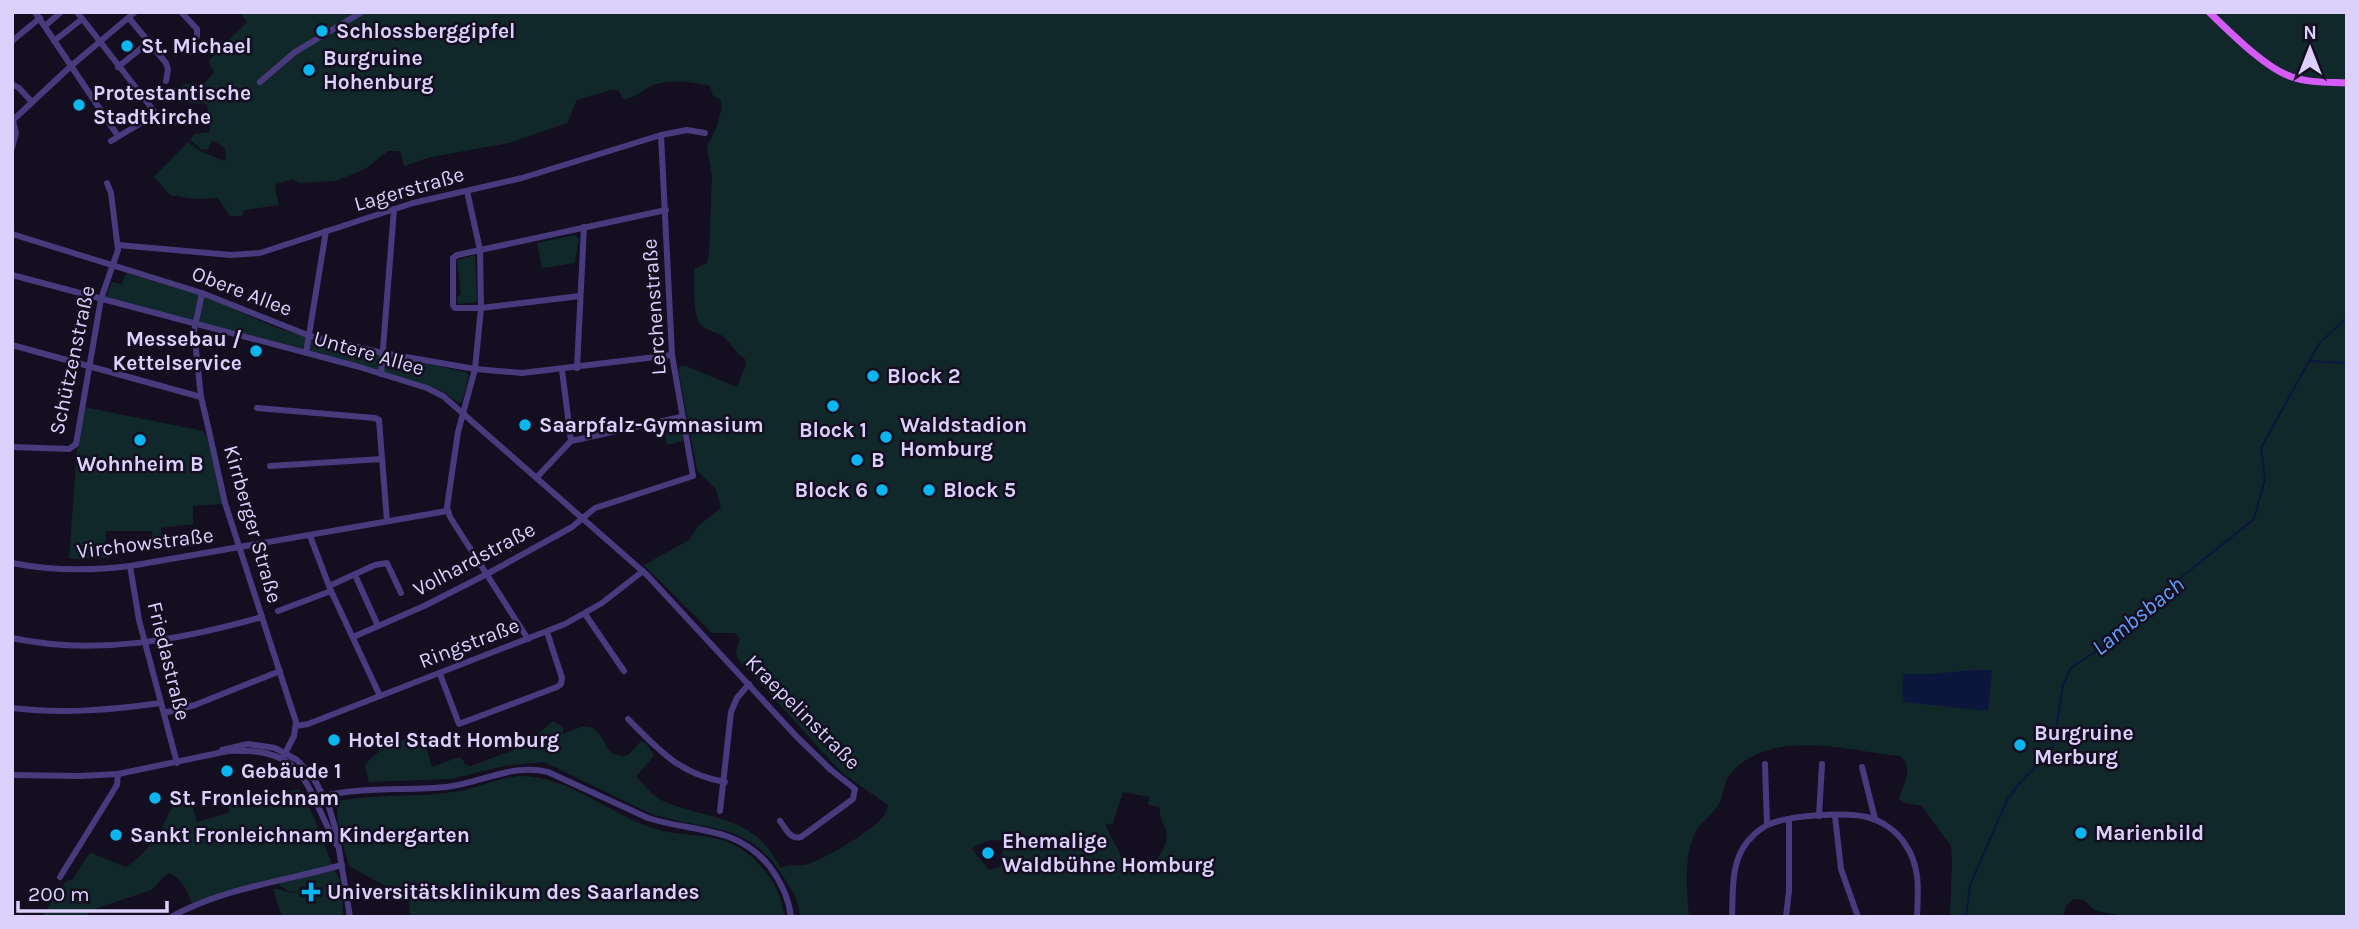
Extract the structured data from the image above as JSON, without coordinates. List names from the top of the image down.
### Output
{
  "streets": {
    "street": [
      "Lagerstraße",
      "Obere Allee",
      "Lerchenstraße",
      "Untere Allee",
      "Schützenstraße",
      "Kirrberger Straße",
      "Virchowstraße",
      "Volhardstraße",
      "Ringstraße",
      "Friedastraße",
      "Kraepelinstraße"
    ]
  },
  "crossings": [
    ["Lagerstraße", "Lerchenstraße"],
    ["Lagerstraße", "Schützenstraße"],
    ["Obere Allee", "Lerchenstraße"],
    ["Obere Allee", "Schützenstraße"],
    ["Obere Allee", "Kirrberger Straße"],
    ["Lerchenstraße", "Volhardstraße"],
    ["Untere Allee", "Schützenstraße"],
    ["Untere Allee", "Kirrberger Straße"],
    ["Untere Allee", "Volhardstraße"],
    ["Untere Allee", "Ringstraße"],
    ["Untere Allee", "Kraepelinstraße"],
    ["Kirrberger Straße", "Virchowstraße"],
    ["Kirrberger Straße", "Ringstraße"],
    ["Virchowstraße", "Friedastraße"]
  ],
  "water": ["Lambsbach"],
  "places": {
    "other": [
      "Schlossberggipfel",
      "St. Michael",
      "Burgruine Hohenburg",
      "Protestantische Stadtkirche",
      "Messebau / Kettelservice",
      "Block 2",
      "Block 1",
      "Saarpfalz-Gymnasium",
      "Waldstadion Homburg",
      "Wohnheim B",
      "B",
      "Block 6",
      "Block 5",
      "Hotel Stadt Homburg",
      "Burgruine Merburg",
      "Gebäude 1",
      "St. Fronleichnam",
      "Marienbild",
      "Sankt Fronleichnam Kindergarten",
      "Ehemalige Waldbühne Homburg"
    ],
    "health": ["Universitätsklinikum des Saarlandes"]
  },
  "scale_bar": "200 m",
  "north": "top"
}
